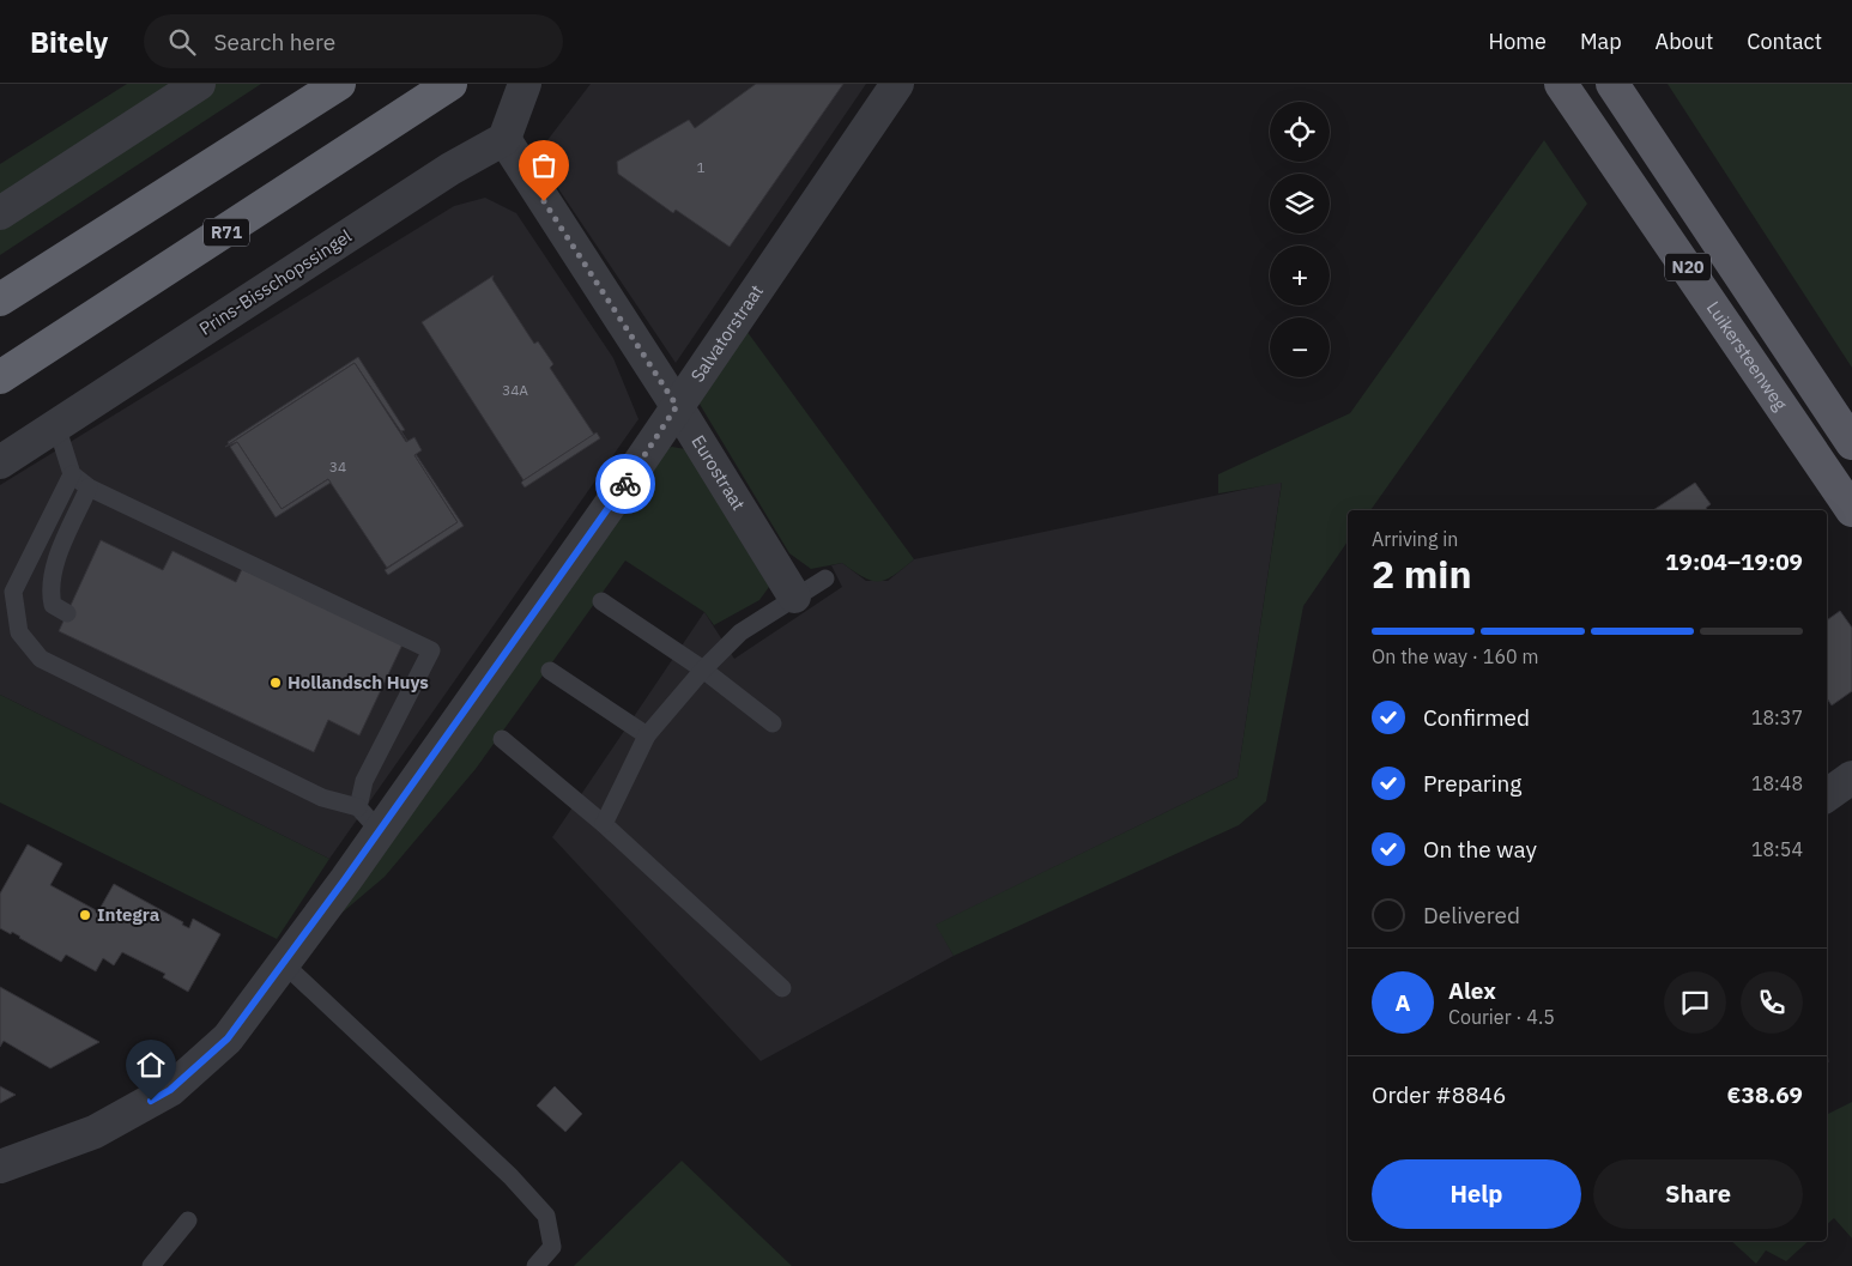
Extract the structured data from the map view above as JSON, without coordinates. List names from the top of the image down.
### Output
{
  "streets": {
    "highway": ["R71"],
    "main road": ["N20", "Luikersteenweg"],
    "street": ["Prins-Bisschopssingel", "Salvatorstraat", "Eurostraat"]
  },
  "crossings": [
    ["Prins-Bisschopssingel", "Eurostraat"],
    ["Salvatorstraat", "Eurostraat"]
  ],
  "places": ["Hollandsch Huys", "Integra"],
  "house_numbers": ["1", "34A", "34"],
  "page": {
    "header": "Bitely",
    "search": "Search here",
    "nav": [
      "Home",
      "Map",
      "About",
      "Contact"
    ],
    "map_buttons": ["+", "−"],
    "heading": ["2 min", "Arriving in", "19:04–19:09"],
    "panel": [
      "Alex",
      "Courier · 4.5",
      "Order #8846",
      "€38.69"
    ],
    "bar": "On the way · 160 m",
    "list": [
      ["Confirmed", "18:37"],
      ["Preparing", "18:48"],
      ["On the way", "18:54"],
      "Delivered"
    ],
    "round": "A",
    "buttons": ["Help", "Share"]
  }
}
